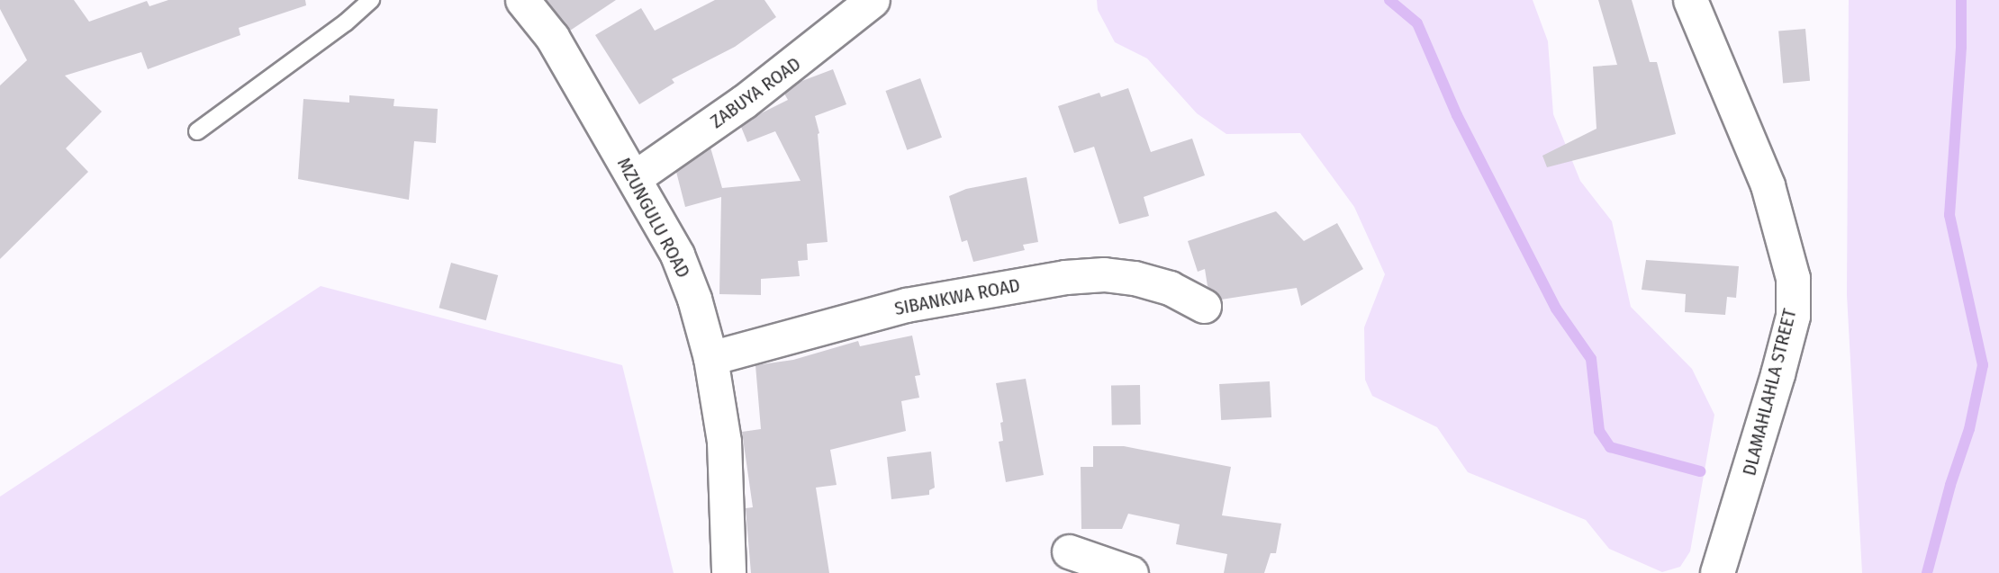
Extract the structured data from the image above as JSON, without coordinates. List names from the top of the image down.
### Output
{
  "streets": {
    "street": [
      "ZABUYA ROAD",
      "MZUNGULU ROAD",
      "SIBANKWA ROAD",
      "DLAMAHLAHLA STREET"
    ]
  },
  "crossings": [
    ["ZABUYA ROAD", "MZUNGULU ROAD"],
    ["MZUNGULU ROAD", "SIBANKWA ROAD"]
  ]
}
